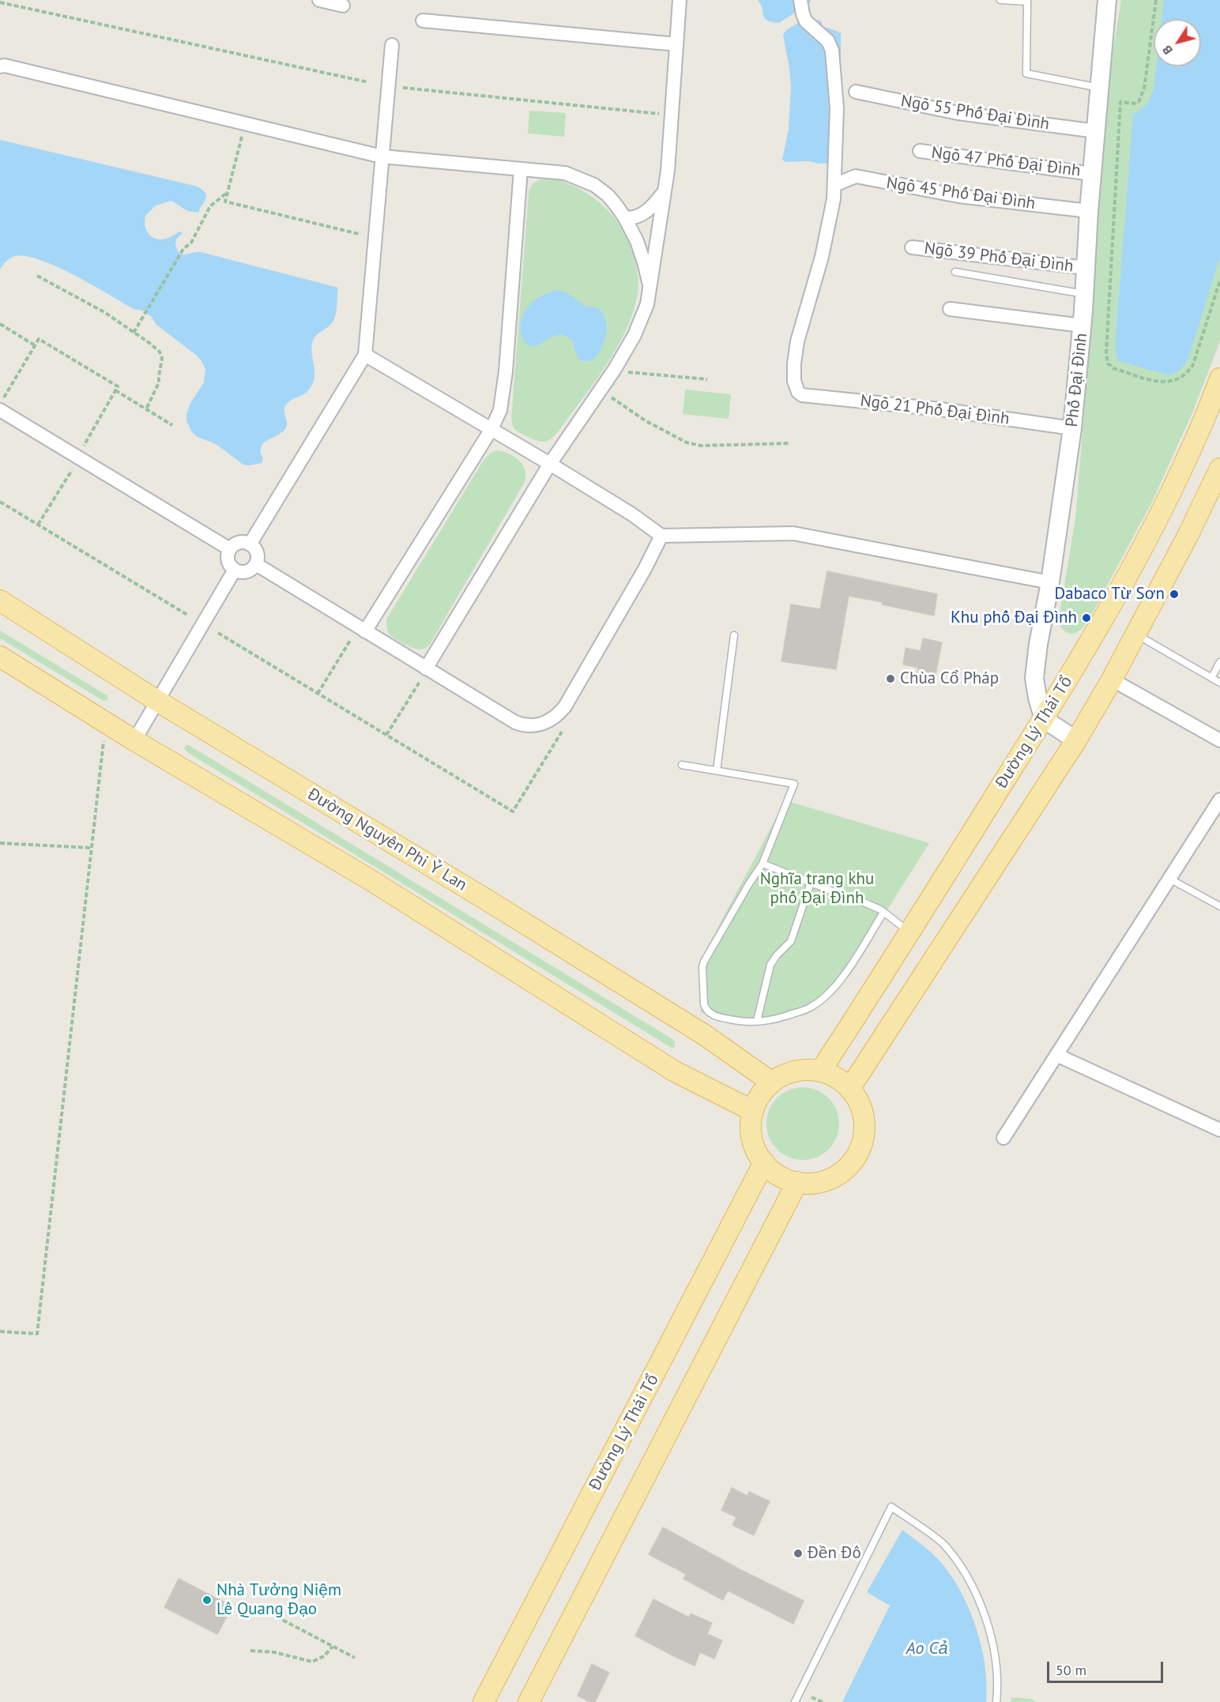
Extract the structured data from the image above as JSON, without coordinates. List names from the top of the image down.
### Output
{
  "streets": {
    "main road": ["Đường Lý Thái Tổ", "Đường Nguyên Phi Ỷ Lan"],
    "street": [
      "Ngõ 55 Phố Đại Đình",
      "Ngõ 47 Phố Đại Đình",
      "Ngõ 45 Phố Đại Đình",
      "Ngõ 39 Phố Đại Đình",
      "Phố Đại Đình",
      "Ngõ 21 Phố Đại Đình"
    ]
  },
  "crossings": [
    ["Ngõ 55 Phố Đại Đình", "Phố Đại Đình"],
    ["Ngõ 47 Phố Đại Đình", "Phố Đại Đình"],
    ["Ngõ 45 Phố Đại Đình", "Phố Đại Đình"],
    ["Ngõ 45 Phố Đại Đình", "Ngõ 21 Phố Đại Đình"],
    ["Ngõ 39 Phố Đại Đình", "Phố Đại Đình"],
    ["Phố Đại Đình", "Ngõ 21 Phố Đại Đình"],
    ["Phố Đại Đình", "Đường Lý Thái Tổ"],
    ["Đường Lý Thái Tổ", "Đường Nguyên Phi Ỷ Lan"]
  ],
  "water": ["Ao Cả"],
  "parks": ["Nghĩa trang khu phố Đại Đình"],
  "places": [
    "Dabaco Từ Sơn",
    "Khu phố Đại Đình",
    "Chùa Cổ Pháp",
    "Đền Đô",
    "Nhà Tưởng Niệm Lê Quang Đạo"
  ],
  "scale_bar": "50 m",
  "north": "bottom left"
}
